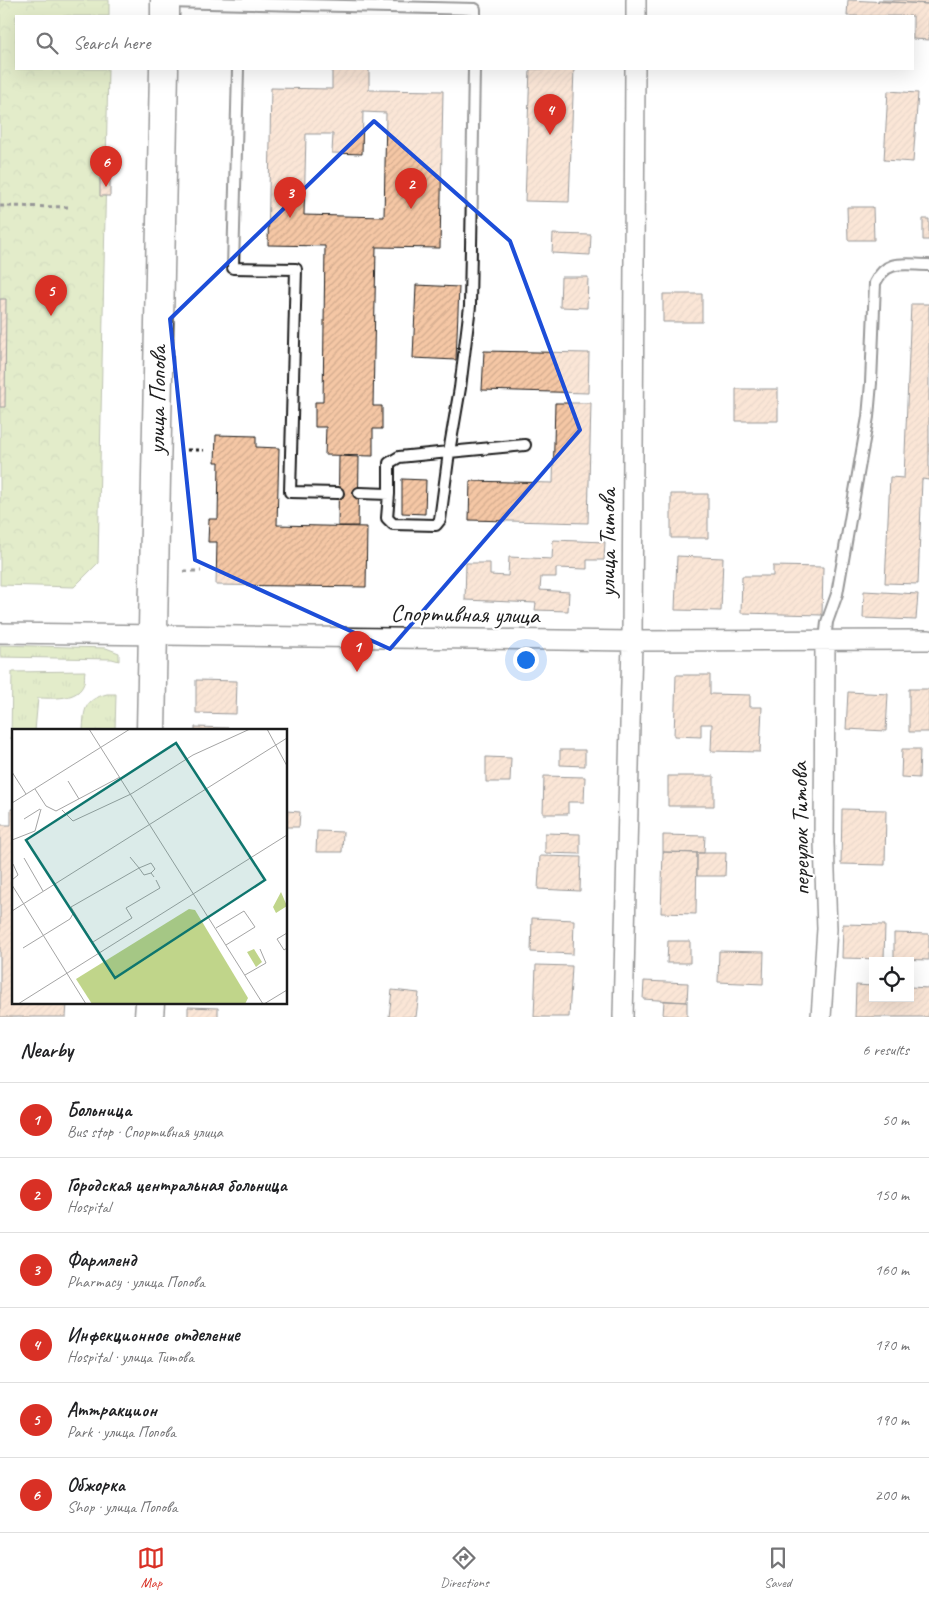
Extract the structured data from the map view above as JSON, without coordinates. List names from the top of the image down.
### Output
{
  "streets": {
    "street": [
      "улица Попова",
      "улица Титова",
      "Спортивная улица",
      "переулок Титова"
    ]
  },
  "crossings": [
    ["улица Попова", "Спортивная улица"],
    ["улица Титова", "Спортивная улица"],
    ["Спортивная улица", "переулок Титова"]
  ],
  "page": {
    "search": "Search here",
    "pins": [
      "4",
      "6",
      "2",
      "3",
      "5",
      "1"
    ],
    "heading": ["Nearby", "6 results"],
    "list": [
      {
        "mark": "1",
        "name": "Больница",
        "note": "Bus stop · Спортивная улица",
        "value": "50 m"
      },
      {
        "mark": "2",
        "name": "Городская центральная больница",
        "note": "Hospital",
        "value": "150 m"
      },
      {
        "mark": "3",
        "name": "Фармленд",
        "note": "Pharmacy · улица Попова",
        "value": "160 m"
      },
      {
        "mark": "4",
        "name": "Инфекционное отделение",
        "note": "Hospital · улица Титова",
        "value": "170 m"
      },
      {
        "mark": "5",
        "name": "Аттракцион",
        "note": "Park · улица Попова",
        "value": "190 m"
      },
      {
        "mark": "6",
        "name": "Обжорка",
        "note": "Shop · улица Попова",
        "value": "200 m"
      }
    ],
    "nav": ["Map", "Directions", "Saved"]
  }
}
